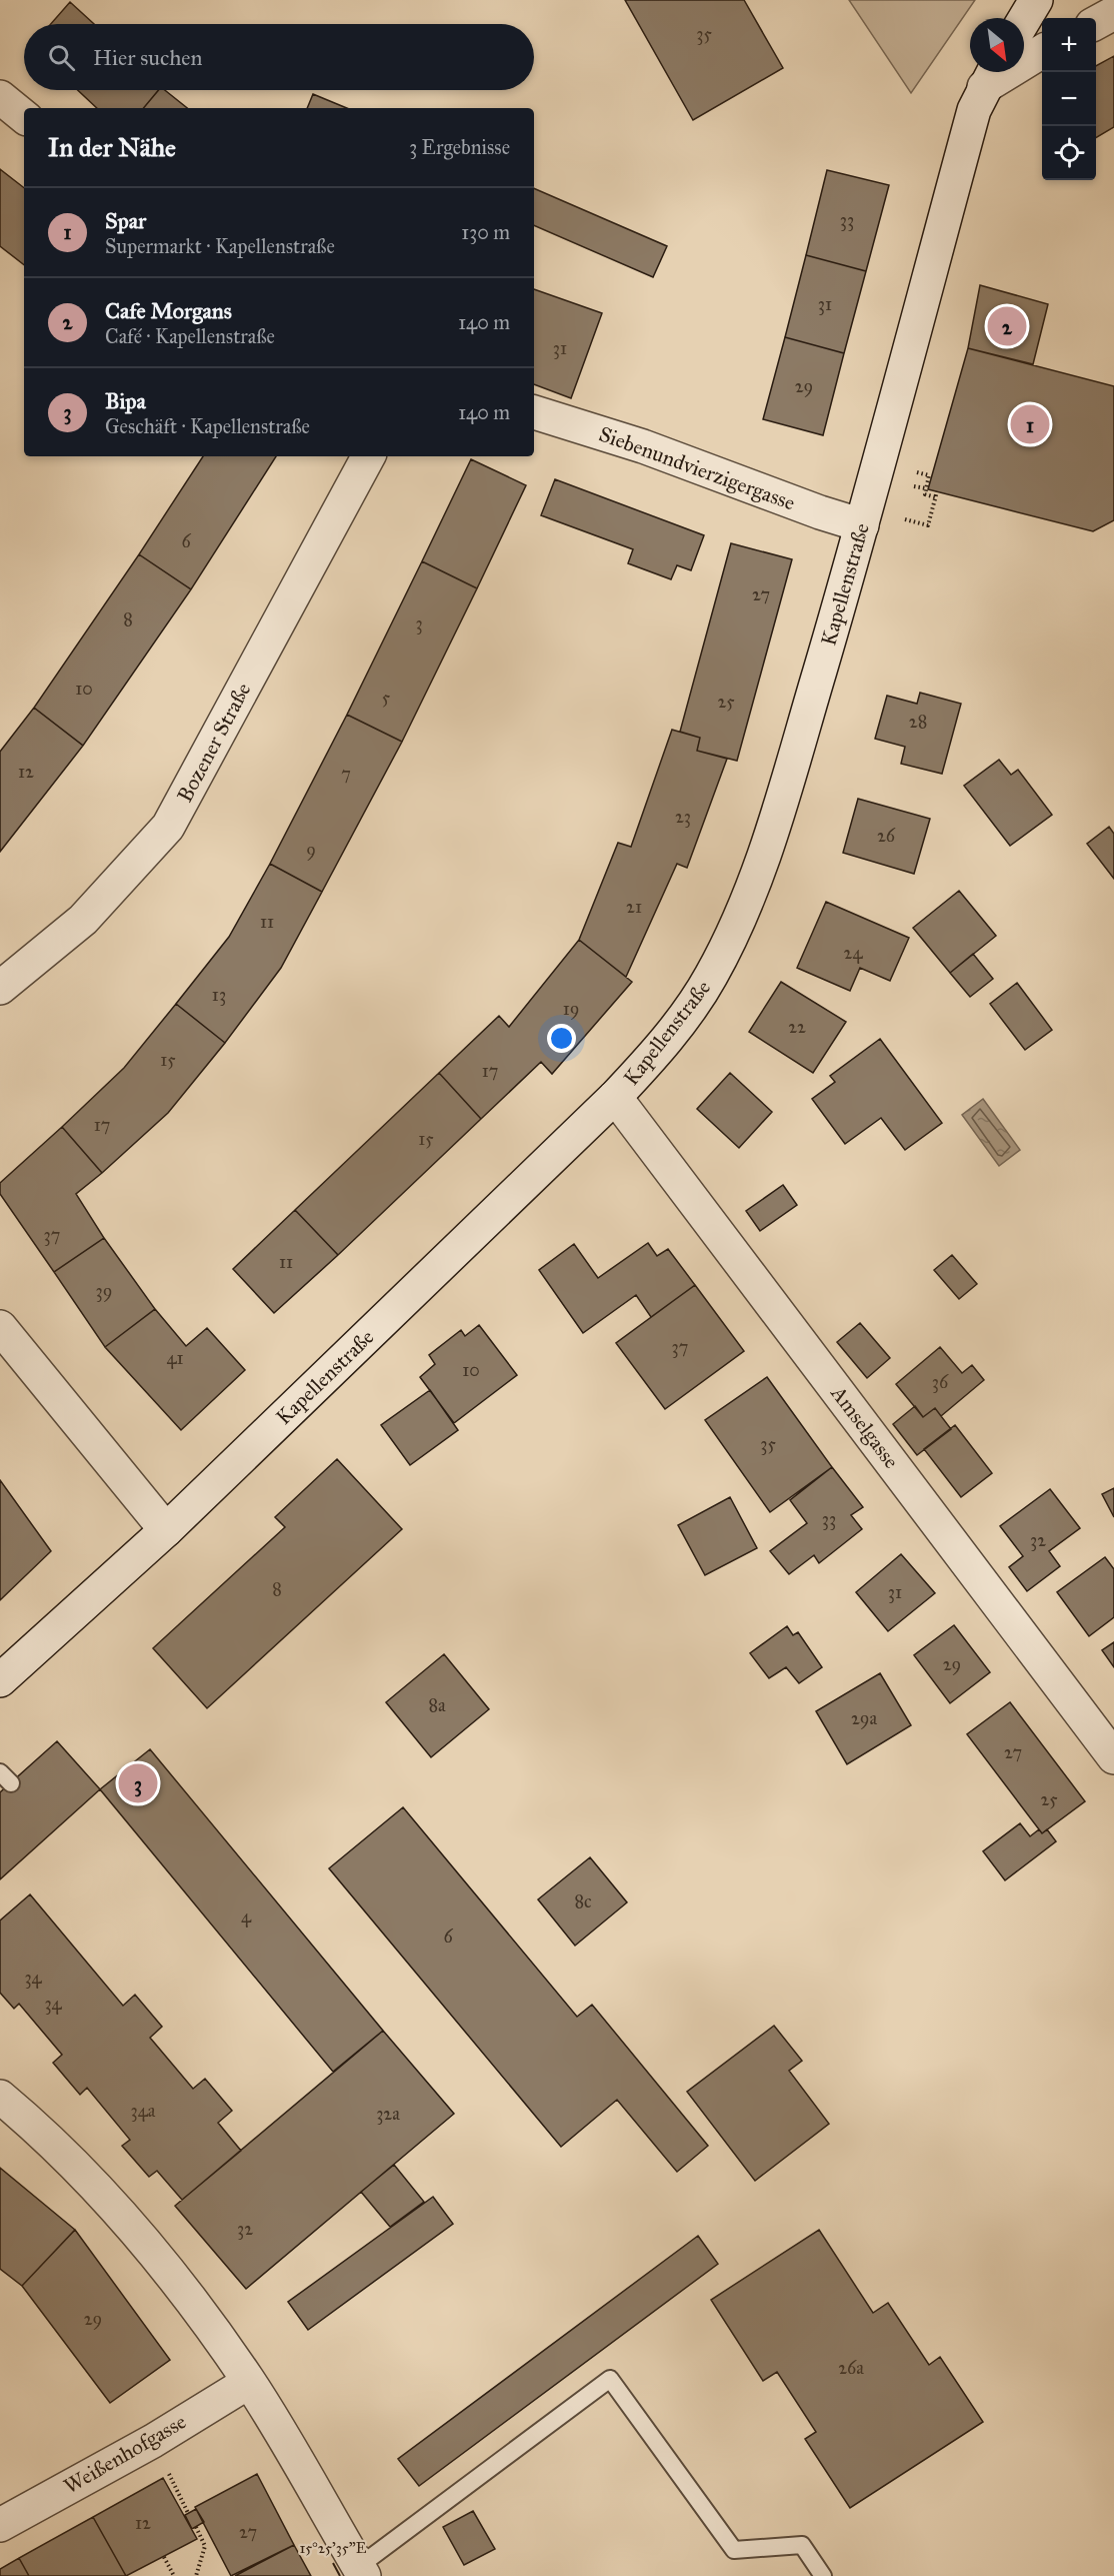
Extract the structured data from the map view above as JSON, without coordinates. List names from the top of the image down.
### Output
{
  "streets": {
    "street": [
      "Siebenundvierzigergasse",
      "Kapellenstraße",
      "Bozener Straße",
      "Amselgasse",
      "Weißenhofgasse"
    ]
  },
  "crossings": [
    ["Siebenundvierzigergasse", "Kapellenstraße"],
    ["Kapellenstraße", "Amselgasse"]
  ],
  "house_numbers": [
    "35",
    "33",
    "31",
    "31",
    "29",
    "6",
    "27",
    "8",
    "3",
    "10",
    "5",
    "25",
    "28",
    "12",
    "7",
    "23",
    "26",
    "9",
    "21",
    "11",
    "24",
    "13",
    "19",
    "22",
    "15",
    "17",
    "17",
    "15",
    "37",
    "11",
    "39",
    "37",
    "41",
    "10",
    "36",
    "35",
    "33",
    "32",
    "8",
    "31",
    "29",
    "8a",
    "29a",
    "27",
    "25",
    "8c",
    "4",
    "6",
    "34",
    "34",
    "34a",
    "32a",
    "32",
    "29",
    "26a",
    "12",
    "27"
  ],
  "north": "bottom right",
  "page": {
    "map_buttons": ["+", "−"],
    "search": "Hier suchen",
    "heading": ["In der Nähe", "3 Ergebnisse"],
    "list": [
      {
        "mark": "1",
        "name": "Spar",
        "note": "Supermarkt · Kapellenstraße",
        "value": "130 m"
      },
      {
        "mark": "2",
        "name": "Cafe Morgans",
        "note": "Café · Kapellenstraße",
        "value": "140 m"
      },
      {
        "mark": "3",
        "name": "Bipa",
        "note": "Geschäft · Kapellenstraße",
        "value": "140 m"
      }
    ],
    "pins": ["2", "1", "3"]
  },
  "coordinates": ["15°25'35\"E"]
}
